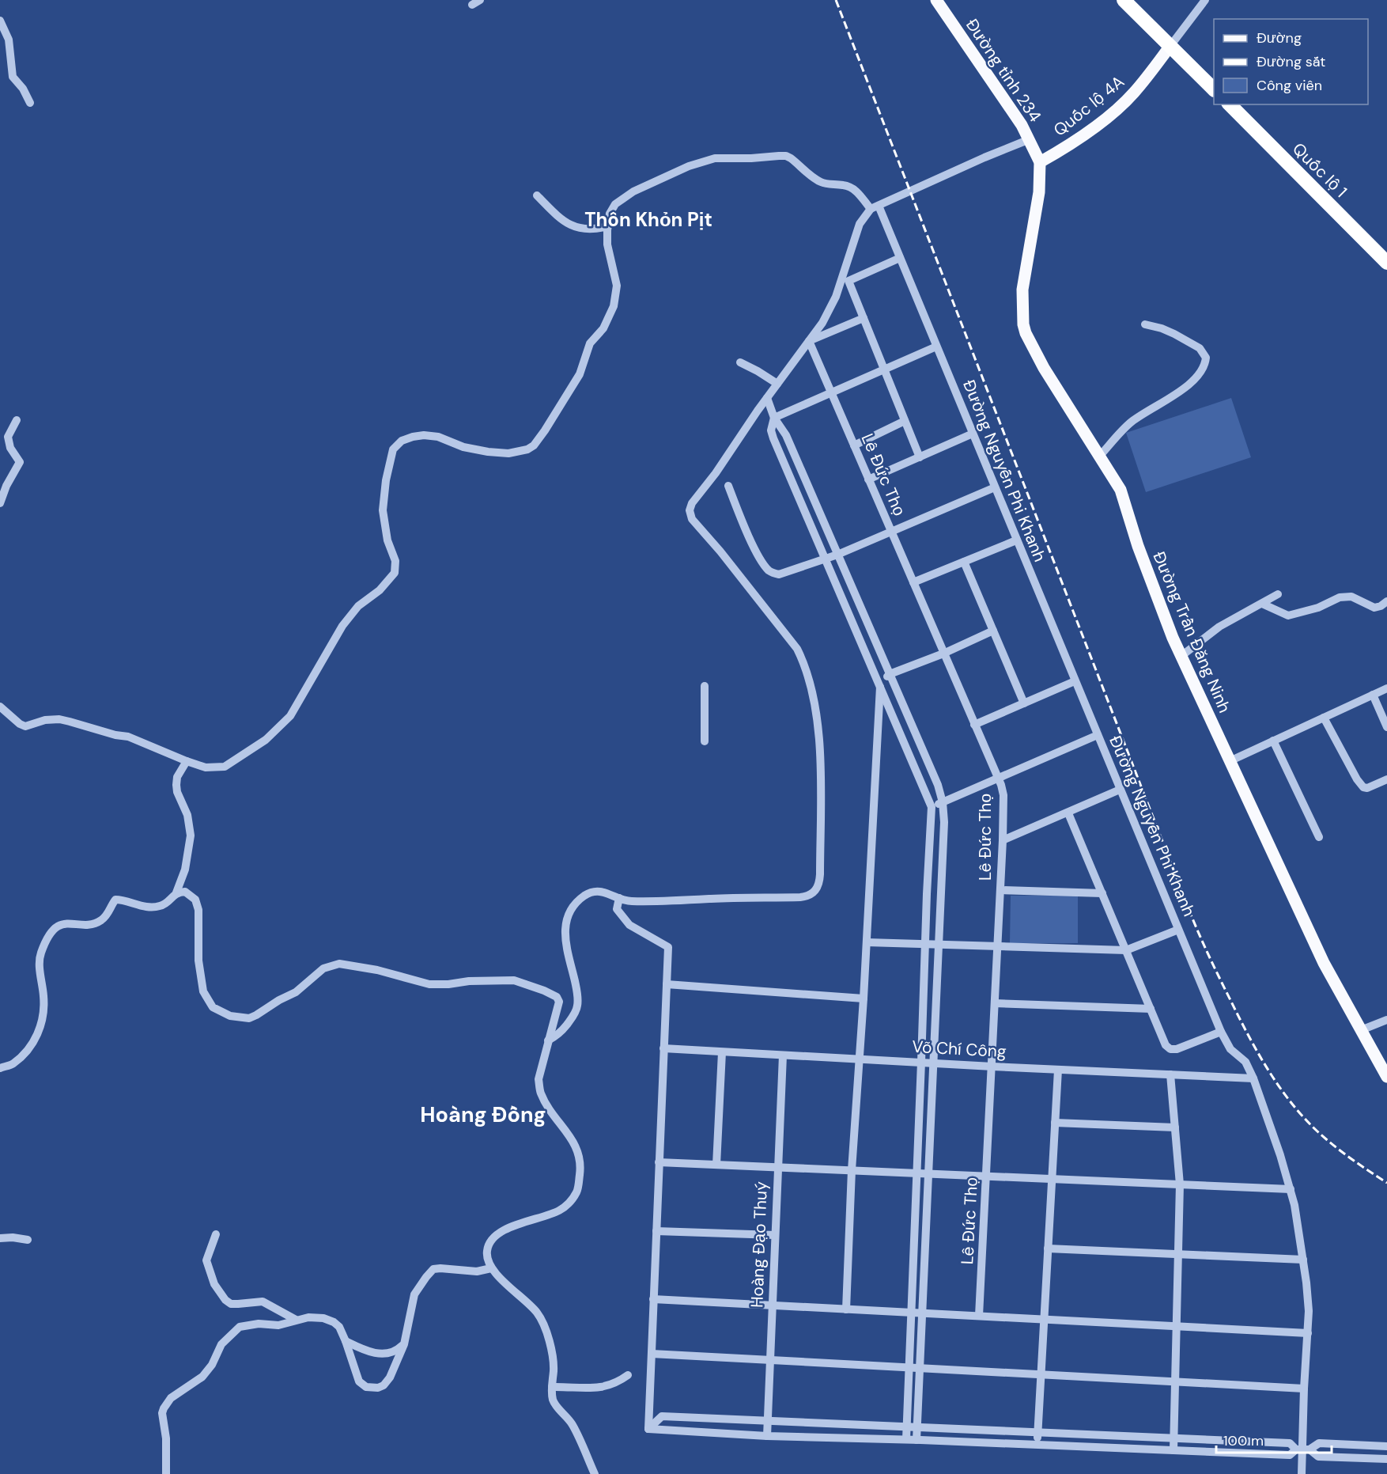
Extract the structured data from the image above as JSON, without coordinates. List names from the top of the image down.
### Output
{
  "streets": {
    "highway": ["Quốc lộ 1"],
    "main road": ["Đường tỉnh 234", "Quốc lộ 4A", "Đường Trần Đăng Ninh"],
    "street": [
      "Đường Nguyễn Phi Khanh",
      "Lê Đức Thọ",
      "Võ Chí Công",
      "Hoàng Đạo Thuý"
    ]
  },
  "crossings": [
    ["Đường tỉnh 234", "Quốc lộ 4A"],
    ["Đường tỉnh 234", "Đường Trần Đăng Ninh"],
    ["Quốc lộ 4A", "Đường Trần Đăng Ninh"],
    ["Đường Nguyễn Phi Khanh", "Võ Chí Công"],
    ["Lê Đức Thọ", "Võ Chí Công"],
    ["Võ Chí Công", "Hoàng Đạo Thuý"]
  ],
  "districts": ["Thôn Khỏn Pịt", "Hoàng Đồng"],
  "legend": ["Đường", "Đường sắt", "Công viên"],
  "scale_bar": "100 m"
}
